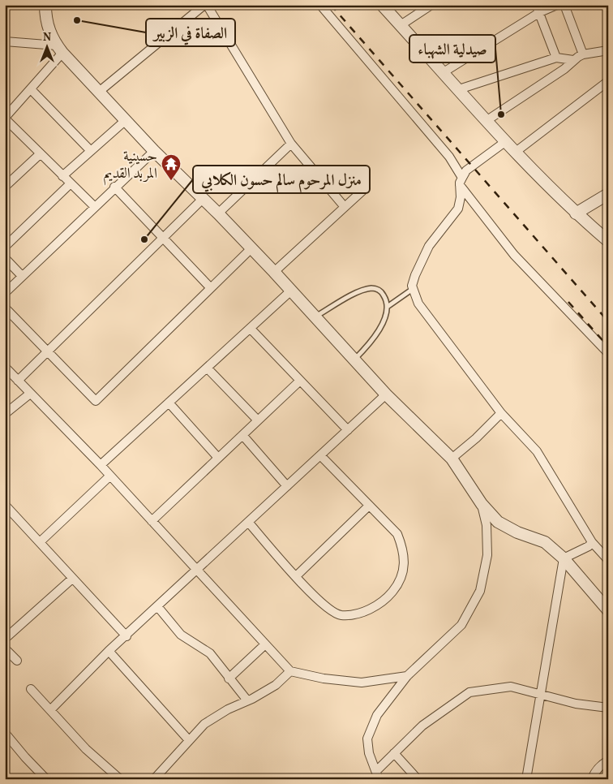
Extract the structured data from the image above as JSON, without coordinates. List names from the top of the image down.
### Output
{
  "places": {
    "other": ["الصفاة في الزبير", "صيدلية الشهباء", "منزل المرحوم سالم حسون الكلابي"],
    "temple": ["حسينية المربد القديم"]
  },
  "north": "top"
}
